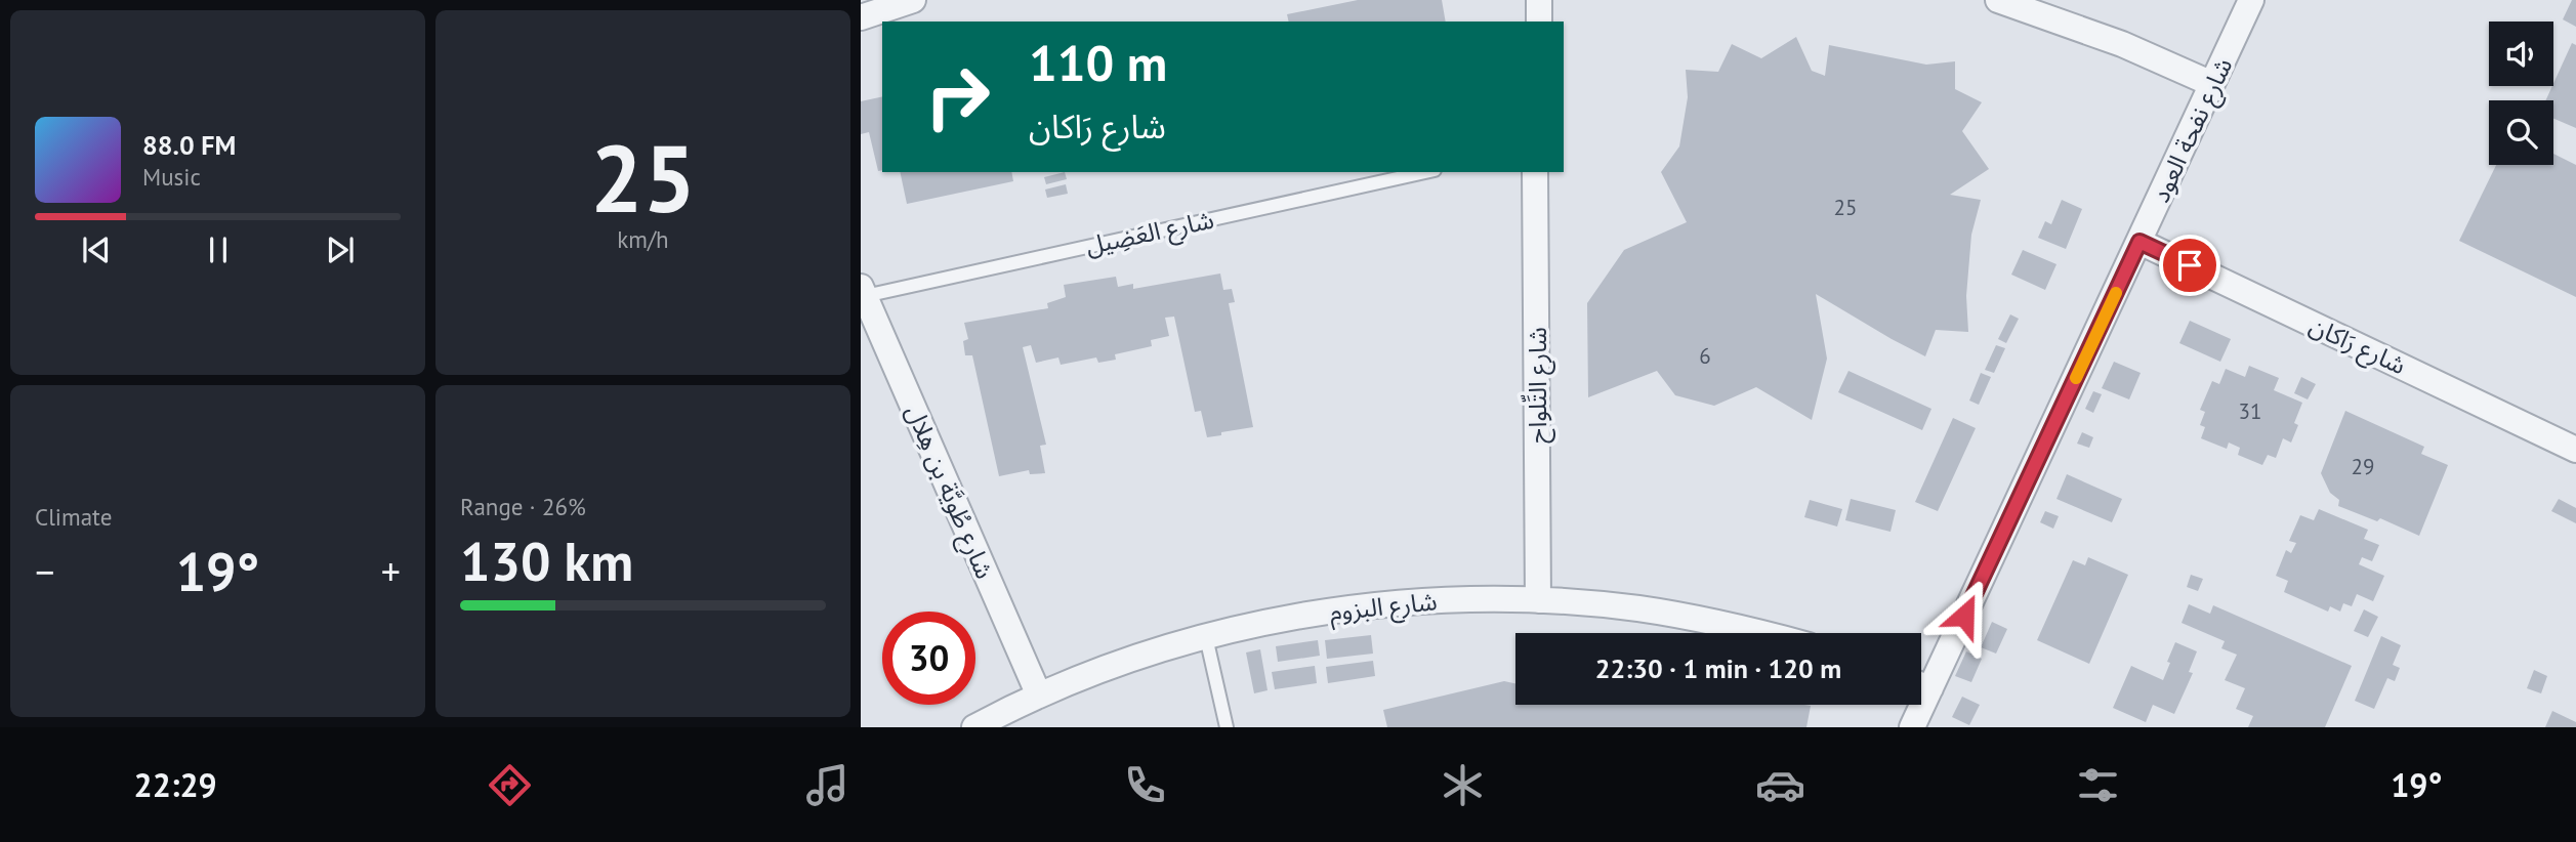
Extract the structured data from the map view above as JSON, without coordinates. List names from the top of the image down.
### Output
{
  "streets": {
    "street": [
      "شارع نفحة العود",
      "شارع رَاكان",
      "شارع التِّلواح",
      "شارع طُويَّة بن هِلال",
      "شارع البزوم"
    ],
    "lane": ["شارع العَضِيل"]
  },
  "crossings": [
    ["شارع نفحة العود", "شارع رَاكان"],
    ["شارع العَضِيل", "شارع طُويَّة بن هِلال"],
    ["شارع التِّلواح", "شارع البزوم"],
    ["شارع طُويَّة بن هِلال", "شارع البزوم"]
  ],
  "house_numbers": [
    "25",
    "6",
    "31",
    "29"
  ],
  "page": {
    "tile": [
      ["25", "km/h"],
      "Climate",
      ["Range · 26%", "130 km"]
    ],
    "turn": ["110 m", "شارع رَاكان"],
    "song": ["88.0 FM", "Music"],
    "heat": ["−", "19°", "+"],
    "limit": "30",
    "trip": "22:30 · 1 min · 120 m",
    "tabs": ["22:29", "19°"]
  }
}
